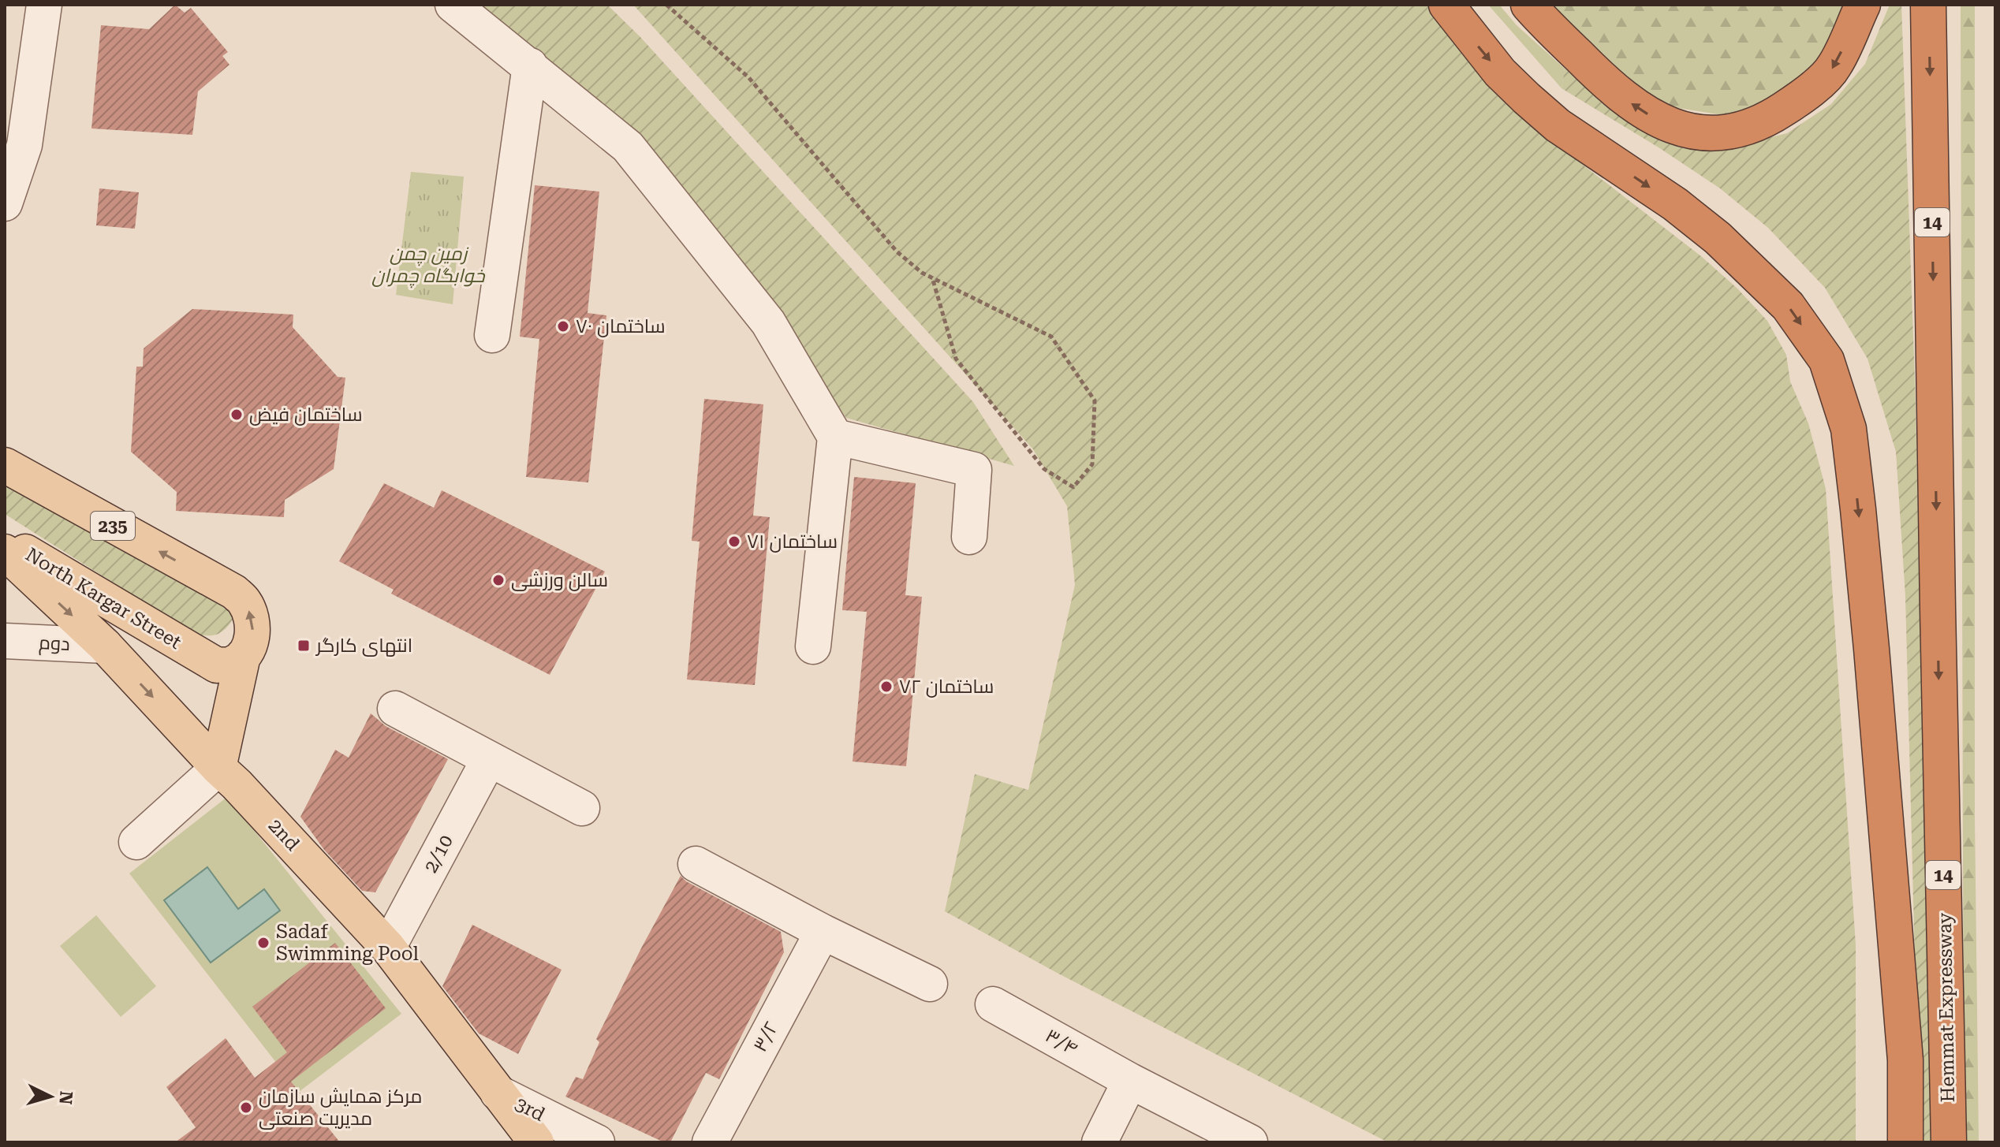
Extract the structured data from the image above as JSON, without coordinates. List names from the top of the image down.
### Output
{
  "streets": {
    "highway": ["14", "Hemmat Expressway"],
    "main road": ["235", "North Kargar Street", "2nd"],
    "street": [
      "دوم",
      "2/10",
      "۳/۲",
      "۳/۴",
      "3rd"
    ]
  },
  "crossings": [
    ["235", "North Kargar Street"],
    ["دوم", "2nd"],
    ["2nd", "2/10"],
    ["2nd", "3rd"]
  ],
  "one_way": ["Hemmat Expressway"],
  "parks": ["زمین چمن خوابگاه چمران"],
  "places": {
    "other": [
      "ساختمان ۷۰",
      "ساختمان فیض",
      "ساختمان ۷۱",
      "سالن ورزشی",
      "ساختمان ۷۲",
      "Sadaf Swimming Pool",
      "مرکز همایش سازمان مدیریت صنعتی"
    ],
    "transit": ["انتهای کارگر"]
  },
  "north": "right"
}
